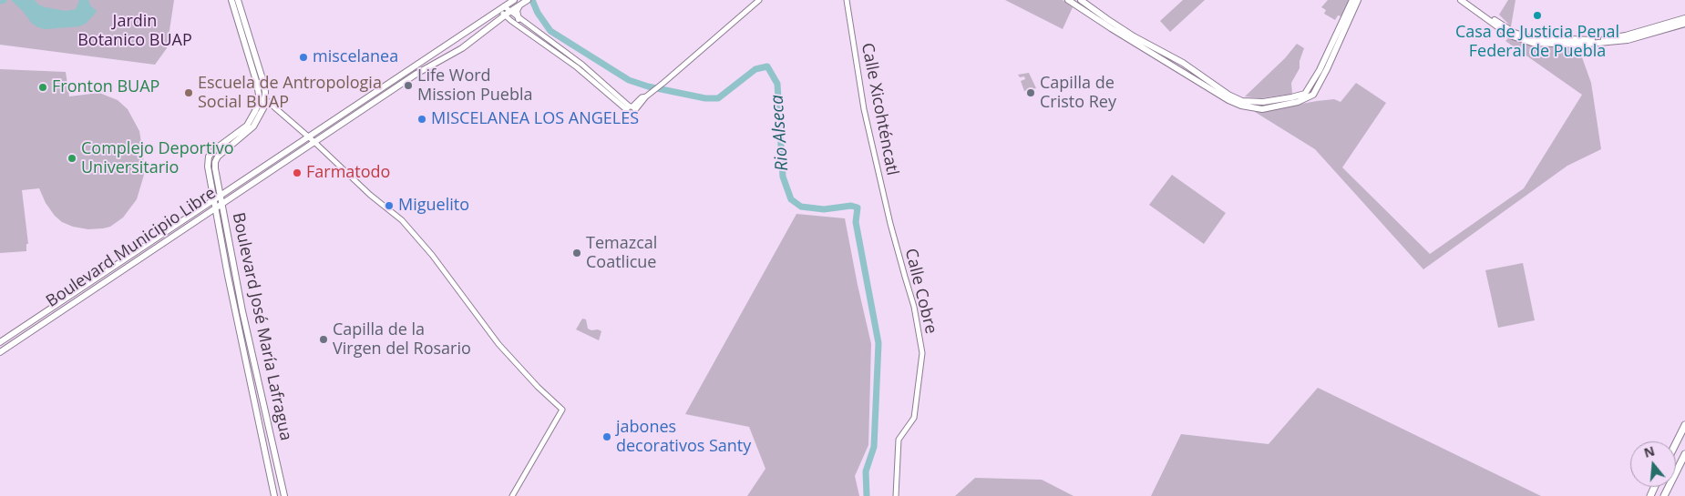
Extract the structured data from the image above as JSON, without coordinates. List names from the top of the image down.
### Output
{
  "streets": {
    "main road": ["Boulevard Municipio Libre", "Boulevard José María Lafragua"],
    "street": ["Calle Xicohténcatl", "Calle Cobre"]
  },
  "crossings": [
    ["Calle Xicohténcatl", "Calle Cobre"],
    ["Boulevard Municipio Libre", "Boulevard José María Lafragua"]
  ],
  "water": ["Rio Alseca"],
  "parks": ["Jardin Botanico BUAP"],
  "places": [
    "Casa de Justicia Penal Federal de Puebla",
    "miscelanea",
    "Life Word Mission Puebla",
    "Fronton BUAP",
    "Escuela de Antropologia Social BUAP",
    "Capilla de Cristo Rey",
    "MISCELANEA LOS ANGELES",
    "Complejo Deportivo Universitario",
    "Farmatodo",
    "Miguelito",
    "Temazcal Coatlicue",
    "Capilla de la Virgen del Rosario",
    "jabones decorativos Santy"
  ],
  "north": "top"
}
